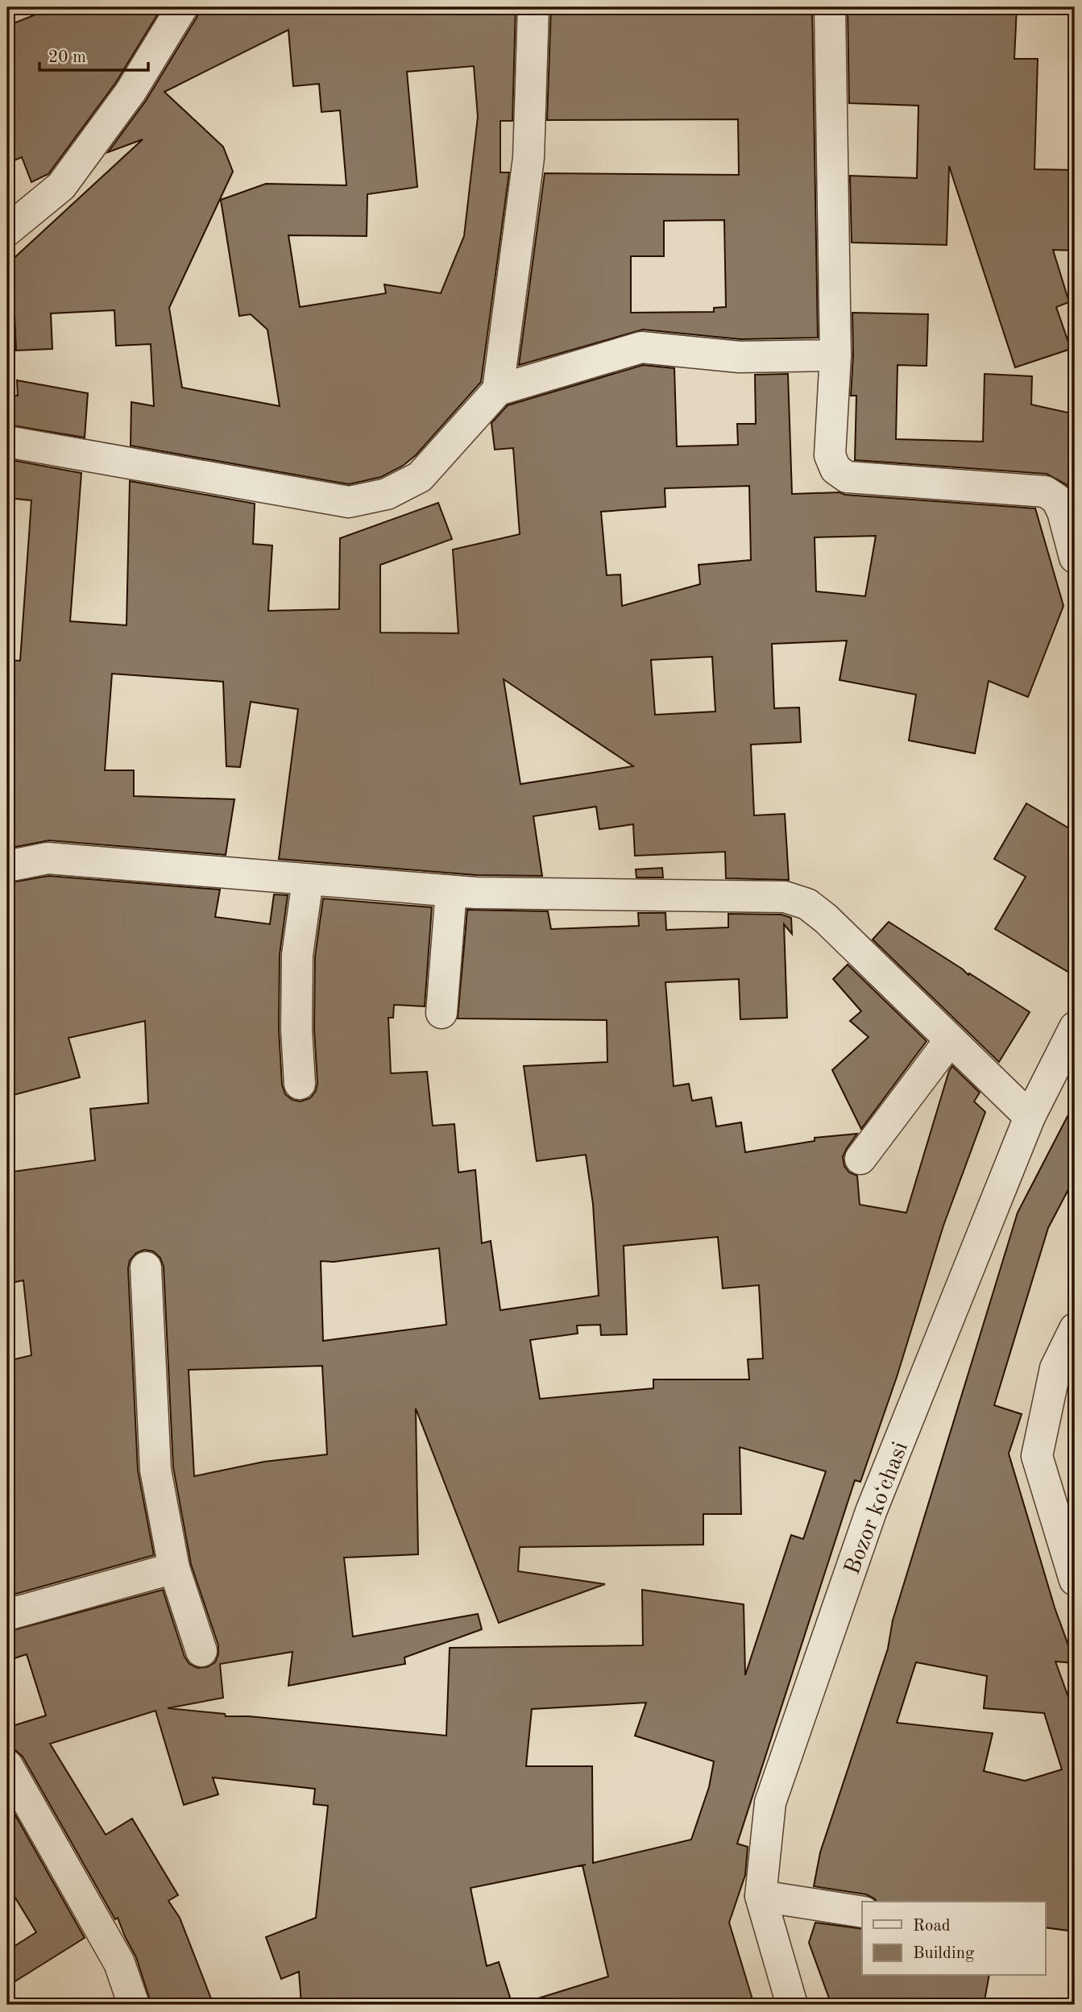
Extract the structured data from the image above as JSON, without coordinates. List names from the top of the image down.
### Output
{
  "streets": {
    "street": ["Bozor koʻchasi"]
  },
  "legend": ["Road", "Building"],
  "scale_bar": "20 m"
}
